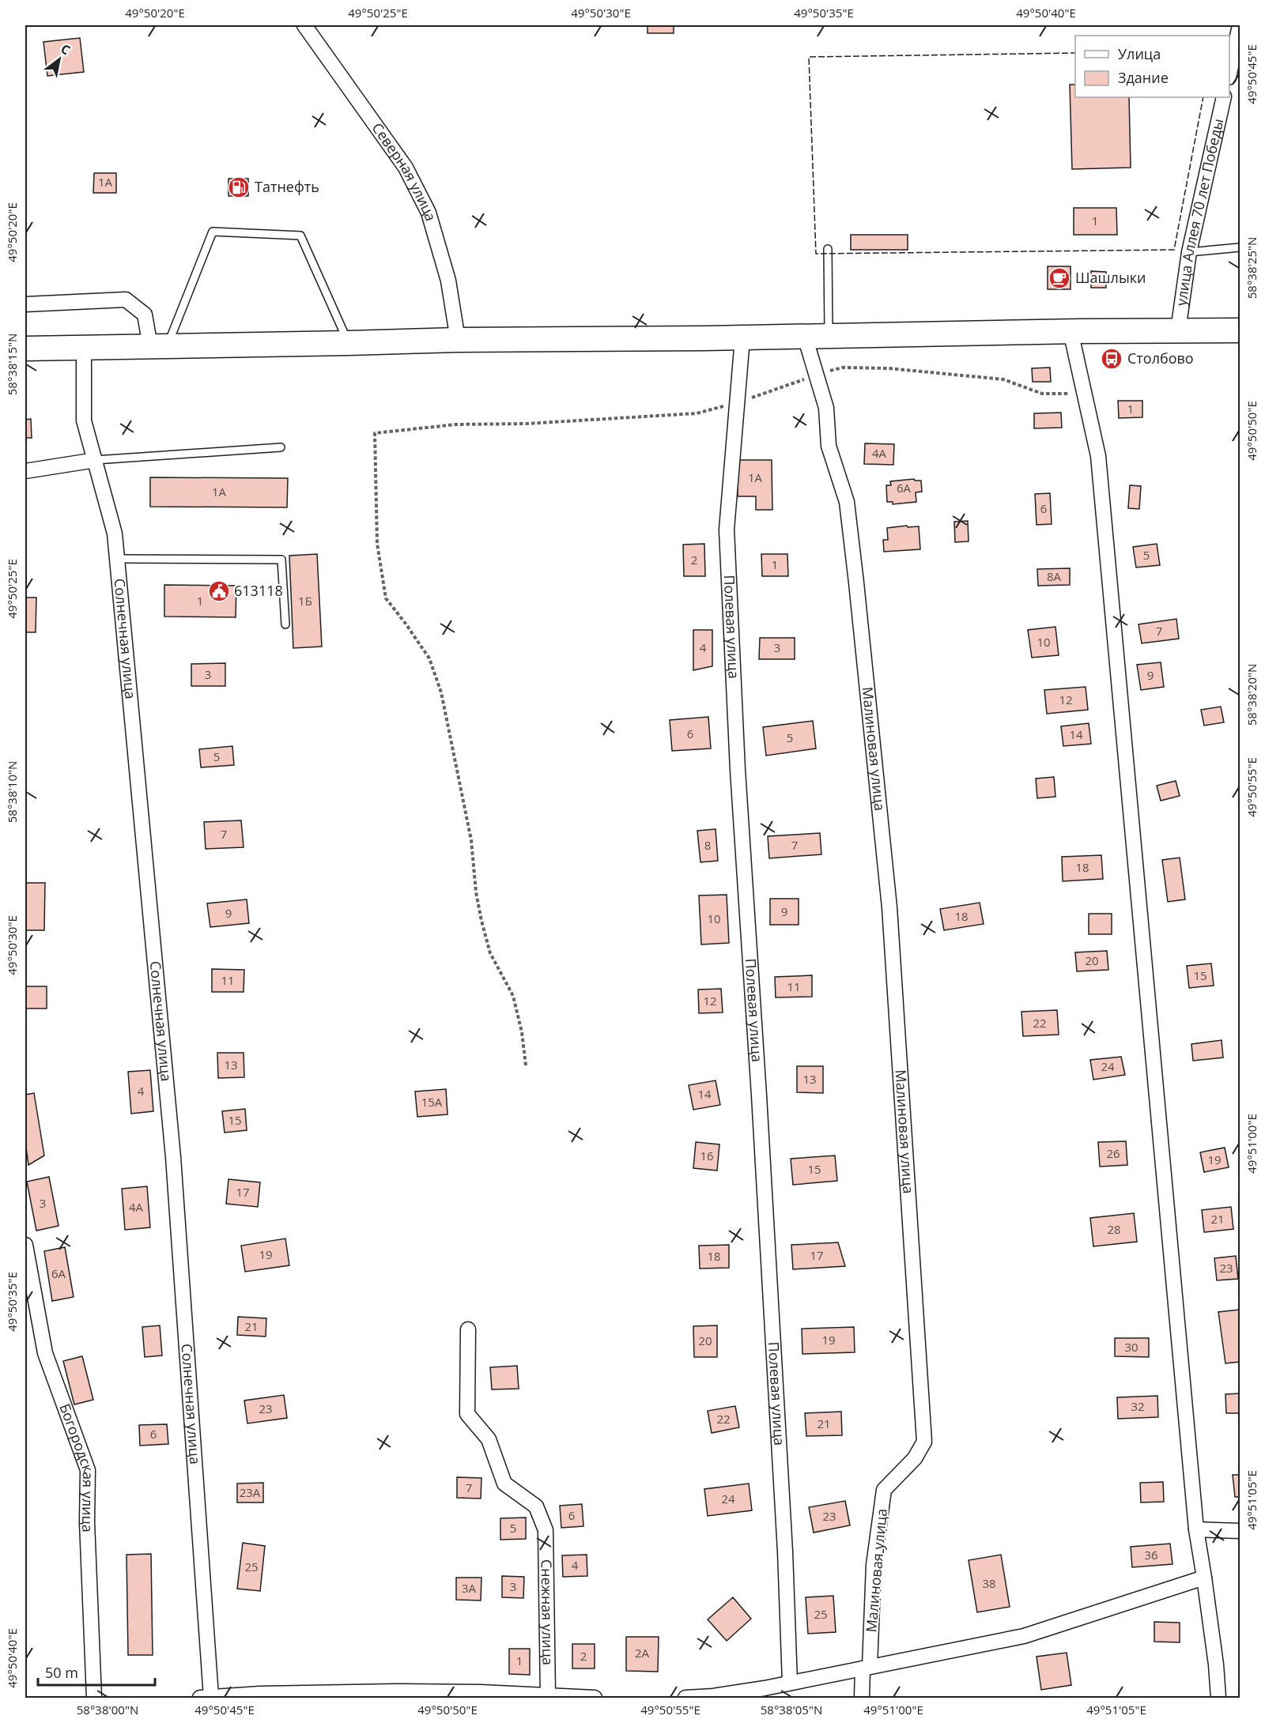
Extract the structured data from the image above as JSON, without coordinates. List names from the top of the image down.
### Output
{
  "streets": {
    "street": [
      "Северная улица",
      "улица Аллея 70 лет Победы",
      "Полевая улица",
      "Солнечная улица",
      "Малиновая улица",
      "Богородская улица",
      "Снежная улица"
    ]
  },
  "places": {
    "fuel station": ["Татнефть"],
    "cafe": ["Шашлыки"],
    "bus stop": ["Столбово"],
    "public building": ["613118"]
  },
  "house_numbers": [
    "1А",
    "1",
    "1",
    "4А",
    "1А",
    "6А",
    "1А",
    "6",
    "5",
    "2",
    "1",
    "8А",
    "1",
    "1Б",
    "7",
    "10",
    "4",
    "3",
    "3",
    "9",
    "12",
    "6",
    "14",
    "5",
    "5",
    "7",
    "8",
    "7",
    "18",
    "9",
    "9",
    "18",
    "10",
    "20",
    "15",
    "11",
    "11",
    "12",
    "22",
    "13",
    "24",
    "13",
    "4",
    "14",
    "15А",
    "15",
    "26",
    "16",
    "19",
    "15",
    "17",
    "3",
    "4А",
    "21",
    "28",
    "19",
    "17",
    "18",
    "23",
    "6А",
    "21",
    "19",
    "20",
    "30",
    "32",
    "23",
    "22",
    "21",
    "6",
    "7",
    "23А",
    "24",
    "6",
    "23",
    "5",
    "36",
    "4",
    "25",
    "38",
    "3",
    "3А",
    "25",
    "2А",
    "2",
    "1"
  ],
  "legend": ["Улица", "Здание"],
  "scale_bar": "50 m",
  "north": "top right",
  "coordinates": [
    "49°50'20\"E",
    "49°50'25\"E",
    "49°50'30\"E",
    "49°50'35\"E",
    "49°50'40\"E",
    "49°50'45\"E",
    "58°38'25\"N",
    "58°38'15\"N",
    "49°50'50\"E",
    "58°38'20\"N",
    "49°50'55\"E",
    "58°38'10\"N",
    "49°51'00\"E",
    "49°51'05\"E",
    "58°38'00\"N",
    "58°38'05\"N"
  ]
}
